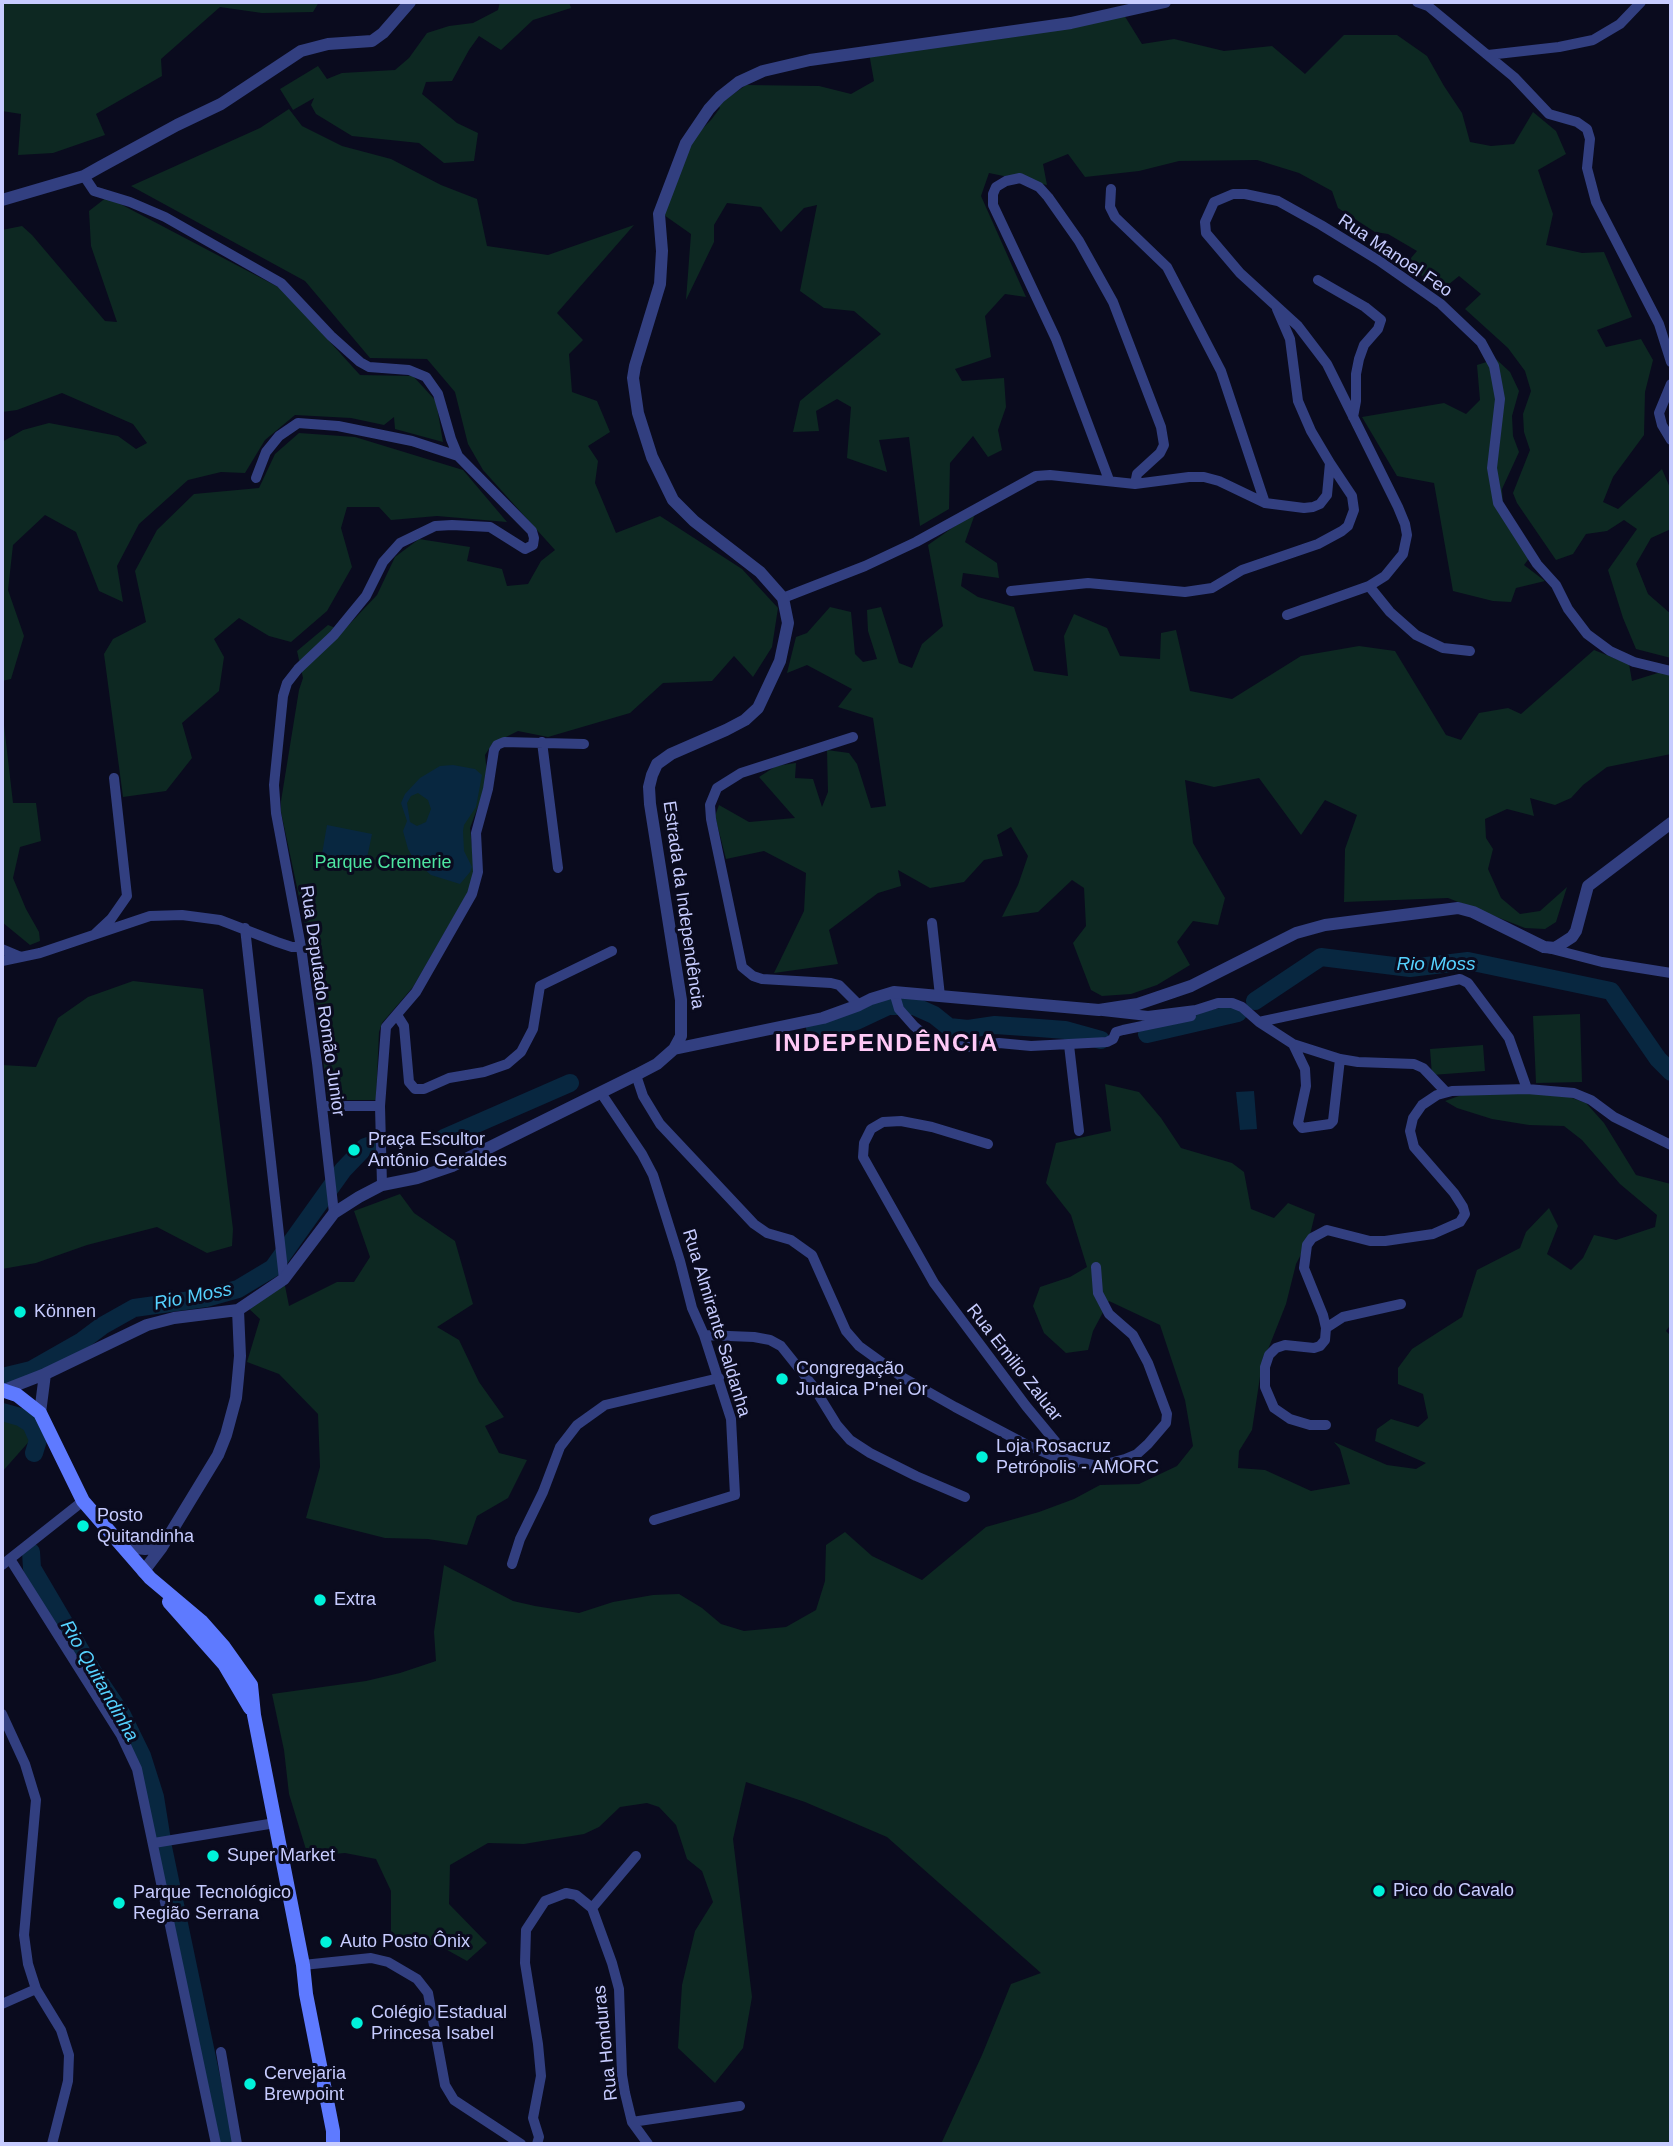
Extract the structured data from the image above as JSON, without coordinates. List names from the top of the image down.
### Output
{
  "streets": {
    "street": [
      "Rua Manoel Feo",
      "Estrada da Independência",
      "Rua Deputado Romão Junior",
      "Rua Almirante Saldanha",
      "Rua Emilio Zaluar",
      "Rua Honduras"
    ]
  },
  "districts": ["INDEPENDÊNCIA"],
  "water": ["Rio Moss", "Rio Quitandinha"],
  "parks": ["Parque Cremerie"],
  "places": [
    "Praça Escultor Antônio Geraldes",
    "Können",
    "Congregação Judaica P'nei Or",
    "Loja Rosacruz Petrópolis - AMORC",
    "Posto Quitandinha",
    "Extra",
    "Super Market",
    "Pico do Cavalo",
    "Parque Tecnológico Região Serrana",
    "Auto Posto Ônix",
    "Colégio Estadual Princesa Isabel",
    "Cervejaria Brewpoint"
  ]
}
